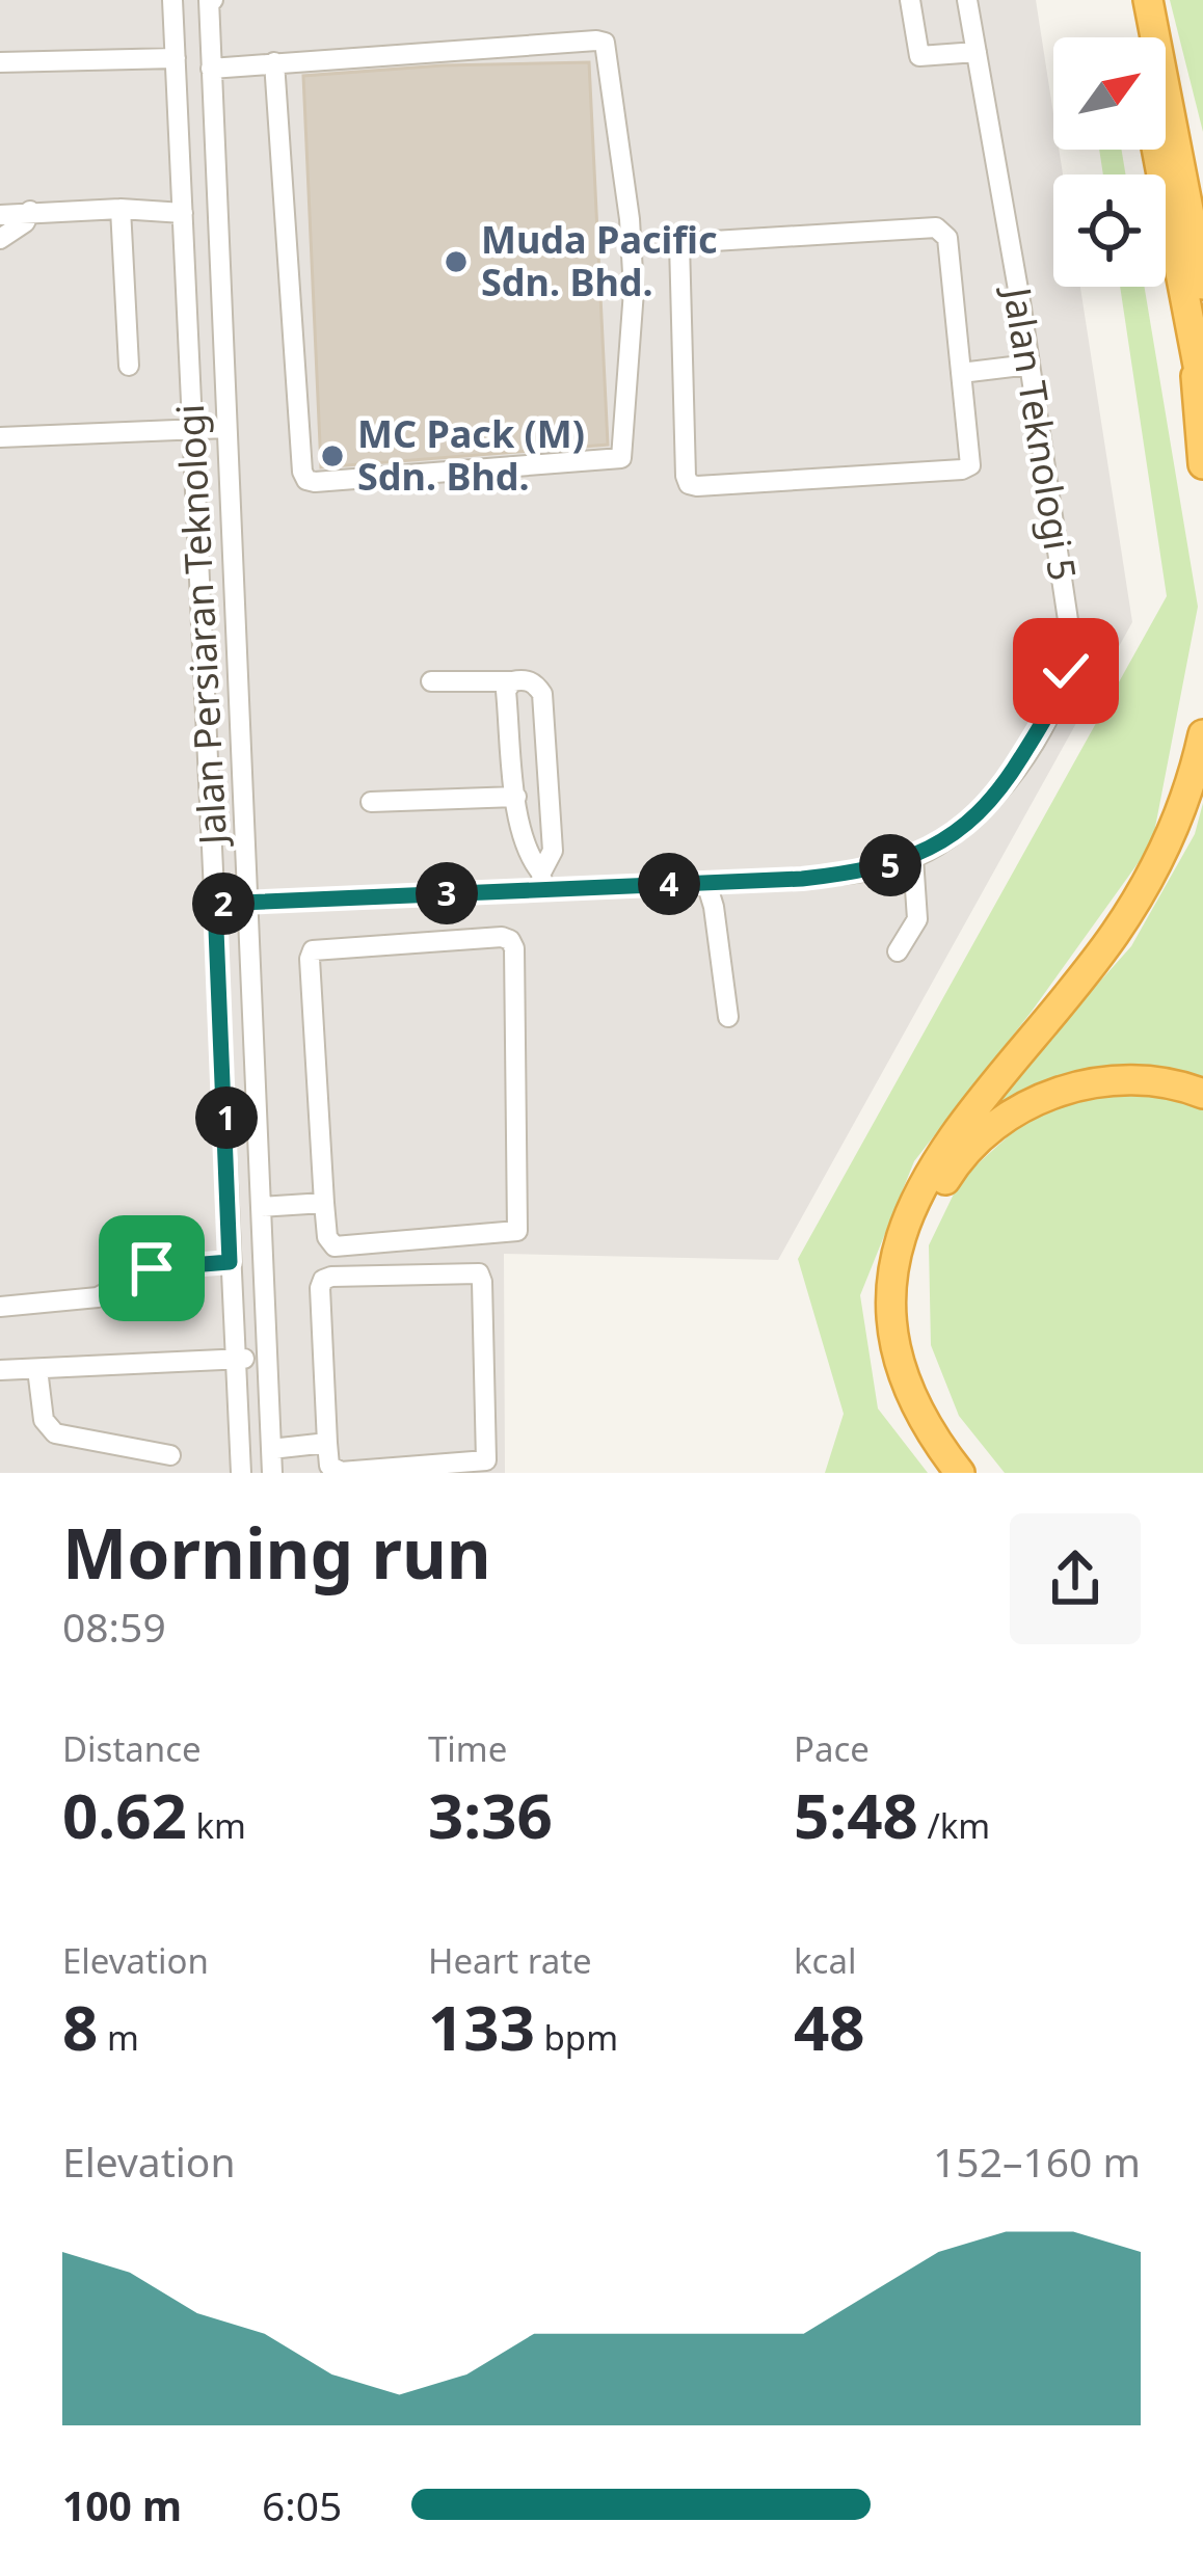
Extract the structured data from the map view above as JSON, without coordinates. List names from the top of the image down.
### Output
{
  "streets": {
    "street": ["Jalan Teknologi 5", "Jalan Persiaran Teknologi"]
  },
  "crossings": [
    ["Jalan Teknologi 5", "Jalan Persiaran Teknologi"]
  ],
  "places": ["Muda Pacific Sdn. Bhd.", "MC Pack (M) Sdn. Bhd."],
  "north": "top right",
  "page": {
    "pins": [
      "5",
      "4",
      "3",
      "2",
      "1"
    ],
    "heading": ["Morning run", "08:59"],
    "stats": [
      ["Distance", "0.62 km"],
      ["Time", "3:36"],
      ["Pace", "5:48 /km"],
      ["Elevation", "8 m"],
      ["Heart rate", "133 bpm"],
      ["kcal", "48"]
    ],
    "chart": ["Elevation", "152–160 m"],
    "list": [
      {
        "name": "100 m",
        "note": "6:05"
      }
    ]
  }
}
